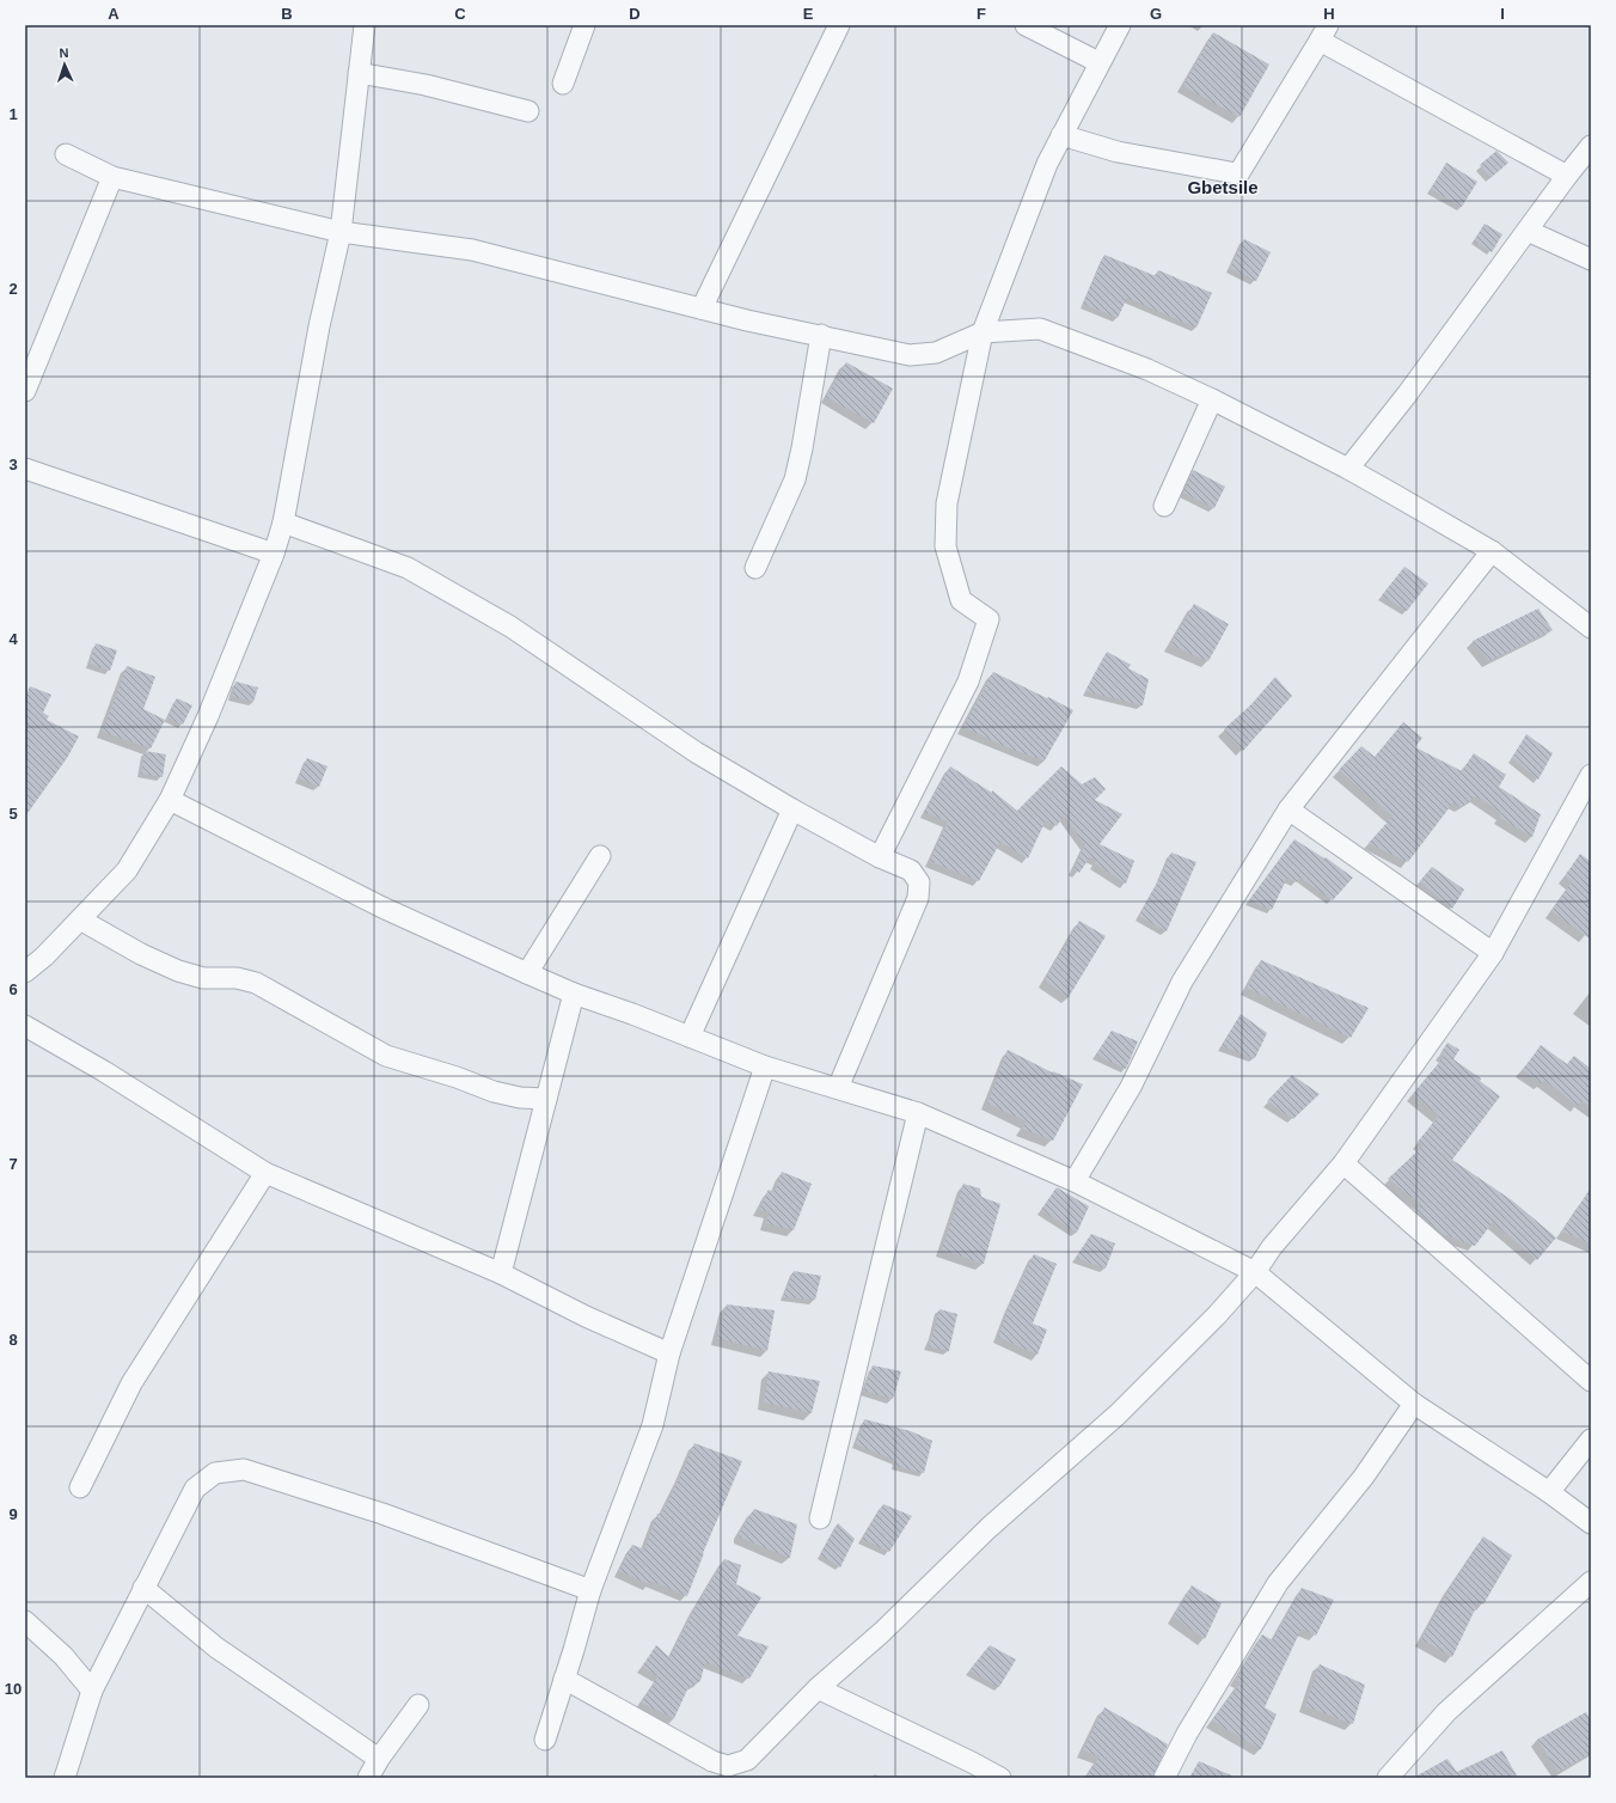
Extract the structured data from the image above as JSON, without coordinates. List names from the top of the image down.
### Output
{
  "districts": ["Gbetsile"],
  "north": "top",
  "grid": {
    "columns": [
      "A",
      "B",
      "C",
      "D",
      "E",
      "F",
      "G",
      "H",
      "I"
    ],
    "rows": [
      "1",
      "2",
      "3",
      "4",
      "5",
      "6",
      "7",
      "8",
      "9",
      "10"
    ]
  }
}
